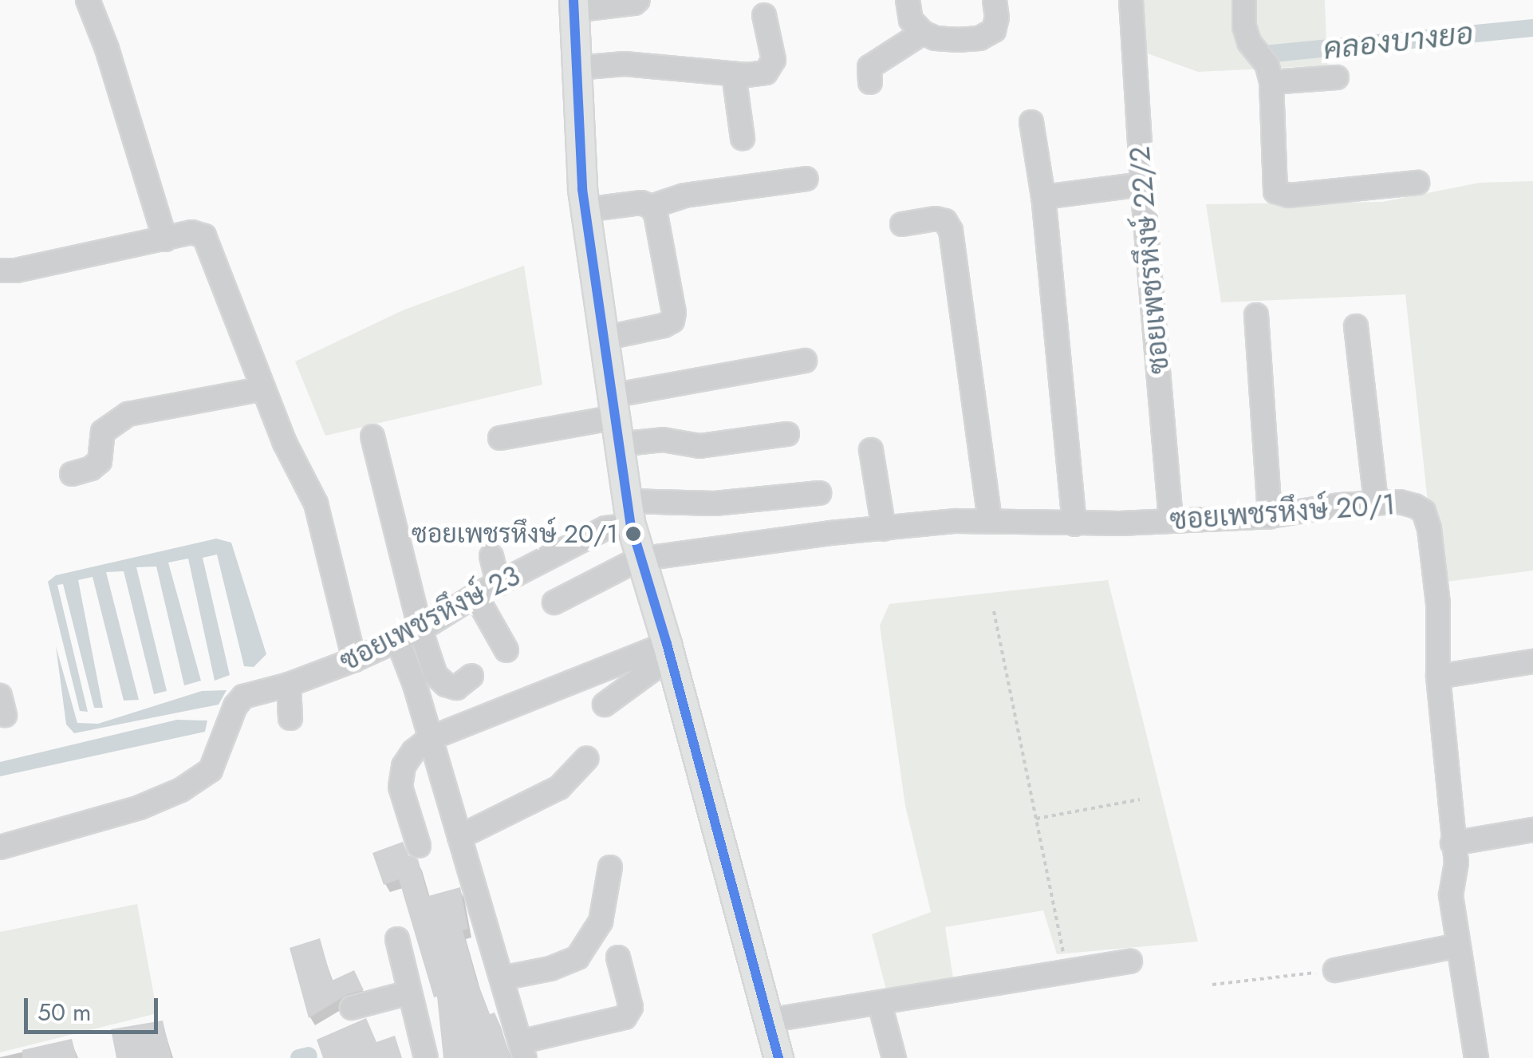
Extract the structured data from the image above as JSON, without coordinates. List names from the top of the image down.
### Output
{
  "streets": {
    "street": ["ซอยเพชรหึงษ์ 22/2", "ซอยเพชรหึงษ์ 20/1", "ซอยเพชรหึงษ์ 23"]
  },
  "crossings": [
    ["ซอยเพชรหึงษ์ 22/2", "ซอยเพชรหึงษ์ 20/1"]
  ],
  "water": ["คลองบางยอ"],
  "places": ["ซอยเพชรหึงษ์ 20/1"],
  "scale_bar": "50 m"
}
